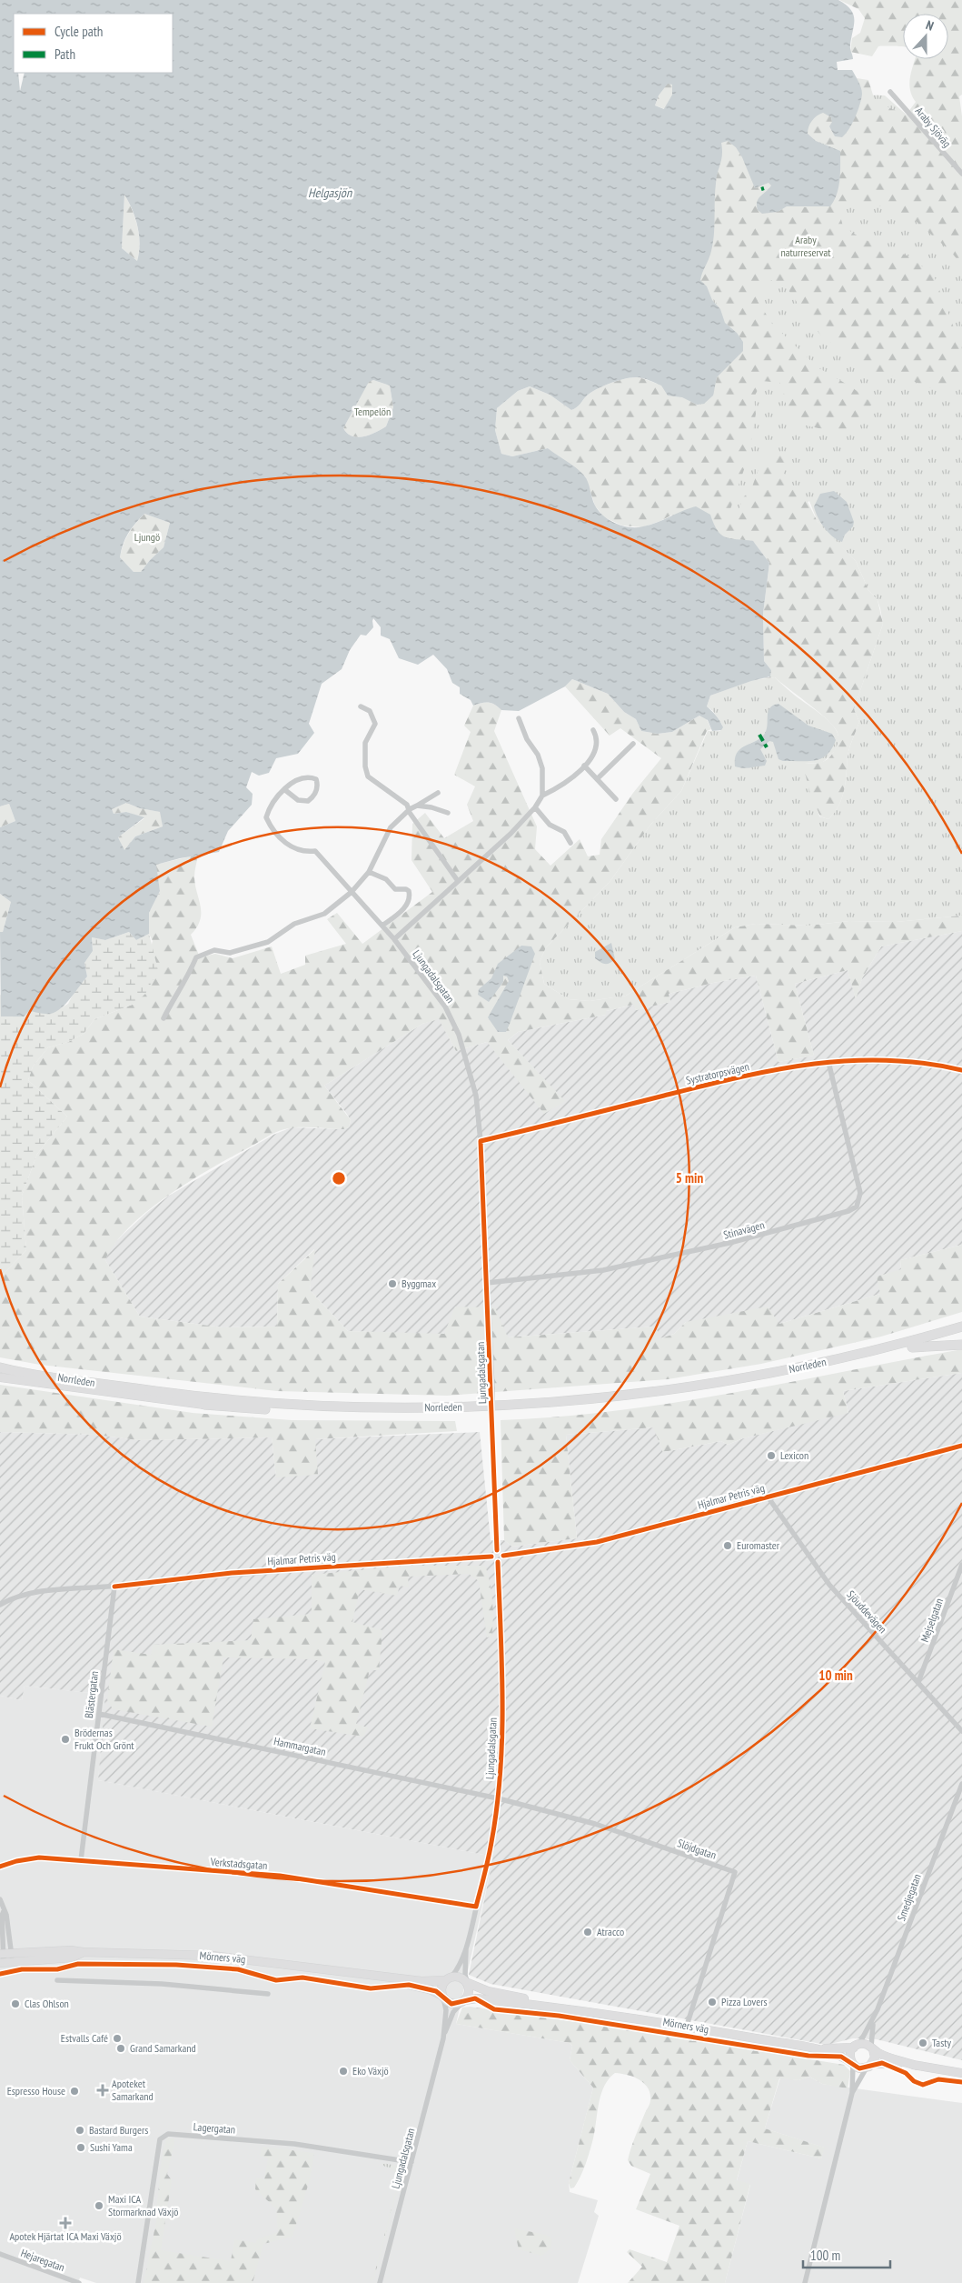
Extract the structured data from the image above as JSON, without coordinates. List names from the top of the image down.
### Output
{
  "streets": {
    "highway": ["Norrleden"],
    "main road": ["Mörners väg"],
    "street": [
      "Araby Sjöväg",
      "Ljungadalsgatan",
      "Systratorpsvägen",
      "Stinavägen",
      "Hjalmar Petris väg",
      "Sjöuddevägen",
      "Mejselgatan",
      "Blästergatan",
      "Hammargatan",
      "Slöjdgatan",
      "Verkstadsgatan",
      "Smedjegatan",
      "Lagergatan",
      "Hejaregatan"
    ]
  },
  "crossings": [
    ["Ljungadalsgatan", "Systratorpsvägen"],
    ["Ljungadalsgatan", "Stinavägen"],
    ["Ljungadalsgatan", "Hjalmar Petris väg"],
    ["Ljungadalsgatan", "Hammargatan"],
    ["Ljungadalsgatan", "Slöjdgatan"],
    ["Ljungadalsgatan", "Verkstadsgatan"],
    ["Ljungadalsgatan", "Mörners väg"],
    ["Ljungadalsgatan", "Lagergatan"],
    ["Systratorpsvägen", "Stinavägen"],
    ["Hjalmar Petris väg", "Sjöuddevägen"],
    ["Hjalmar Petris väg", "Blästergatan"],
    ["Sjöuddevägen", "Mejselgatan"],
    ["Blästergatan", "Hammargatan"],
    ["Blästergatan", "Verkstadsgatan"],
    ["Hammargatan", "Slöjdgatan"],
    ["Slöjdgatan", "Mörners väg"],
    ["Smedjegatan", "Mörners väg"]
  ],
  "water": ["Helgasjön"],
  "parks": ["Araby naturreservat", "Tempelön", "Ljungö"],
  "places": {
    "other": [
      "Byggmax",
      "Lexicon",
      "Euromaster",
      "Brödernas Frukt Och Grönt",
      "Atracco",
      "Pizza Lovers",
      "Clas Ohlson",
      "Estvalls Café",
      "Tasty",
      "Grand Samarkand",
      "Eko Växjö",
      "Espresso House",
      "Bastard Burgers",
      "Sushi Yama",
      "Maxi ICA Stormarknad Växjö"
    ],
    "health": ["Apoteket Samarkand", "Apotek Hjärtat ICA Maxi Växjö"]
  },
  "legend": ["Cycle path", "Path"],
  "scale_bar": "100 m",
  "north": "top",
  "rings": ["5 min", "10 min"]
}
